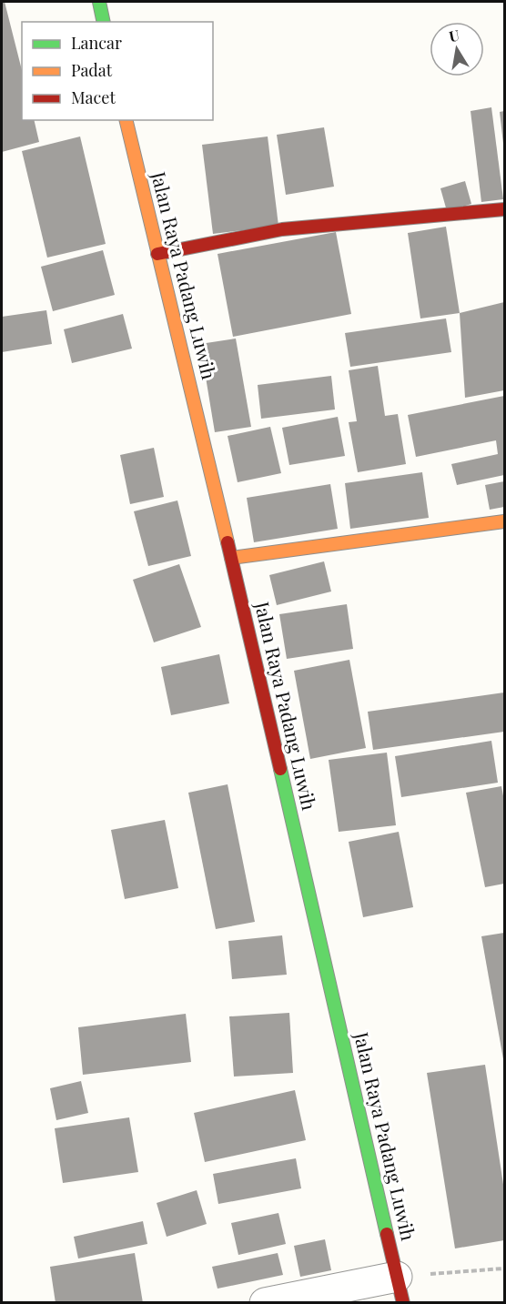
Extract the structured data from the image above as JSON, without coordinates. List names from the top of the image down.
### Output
{
  "streets": {
    "main road": ["Jalan Raya Padang Luwih"]
  },
  "legend": ["Lancar", "Padat", "Macet"],
  "north": "top"
}
